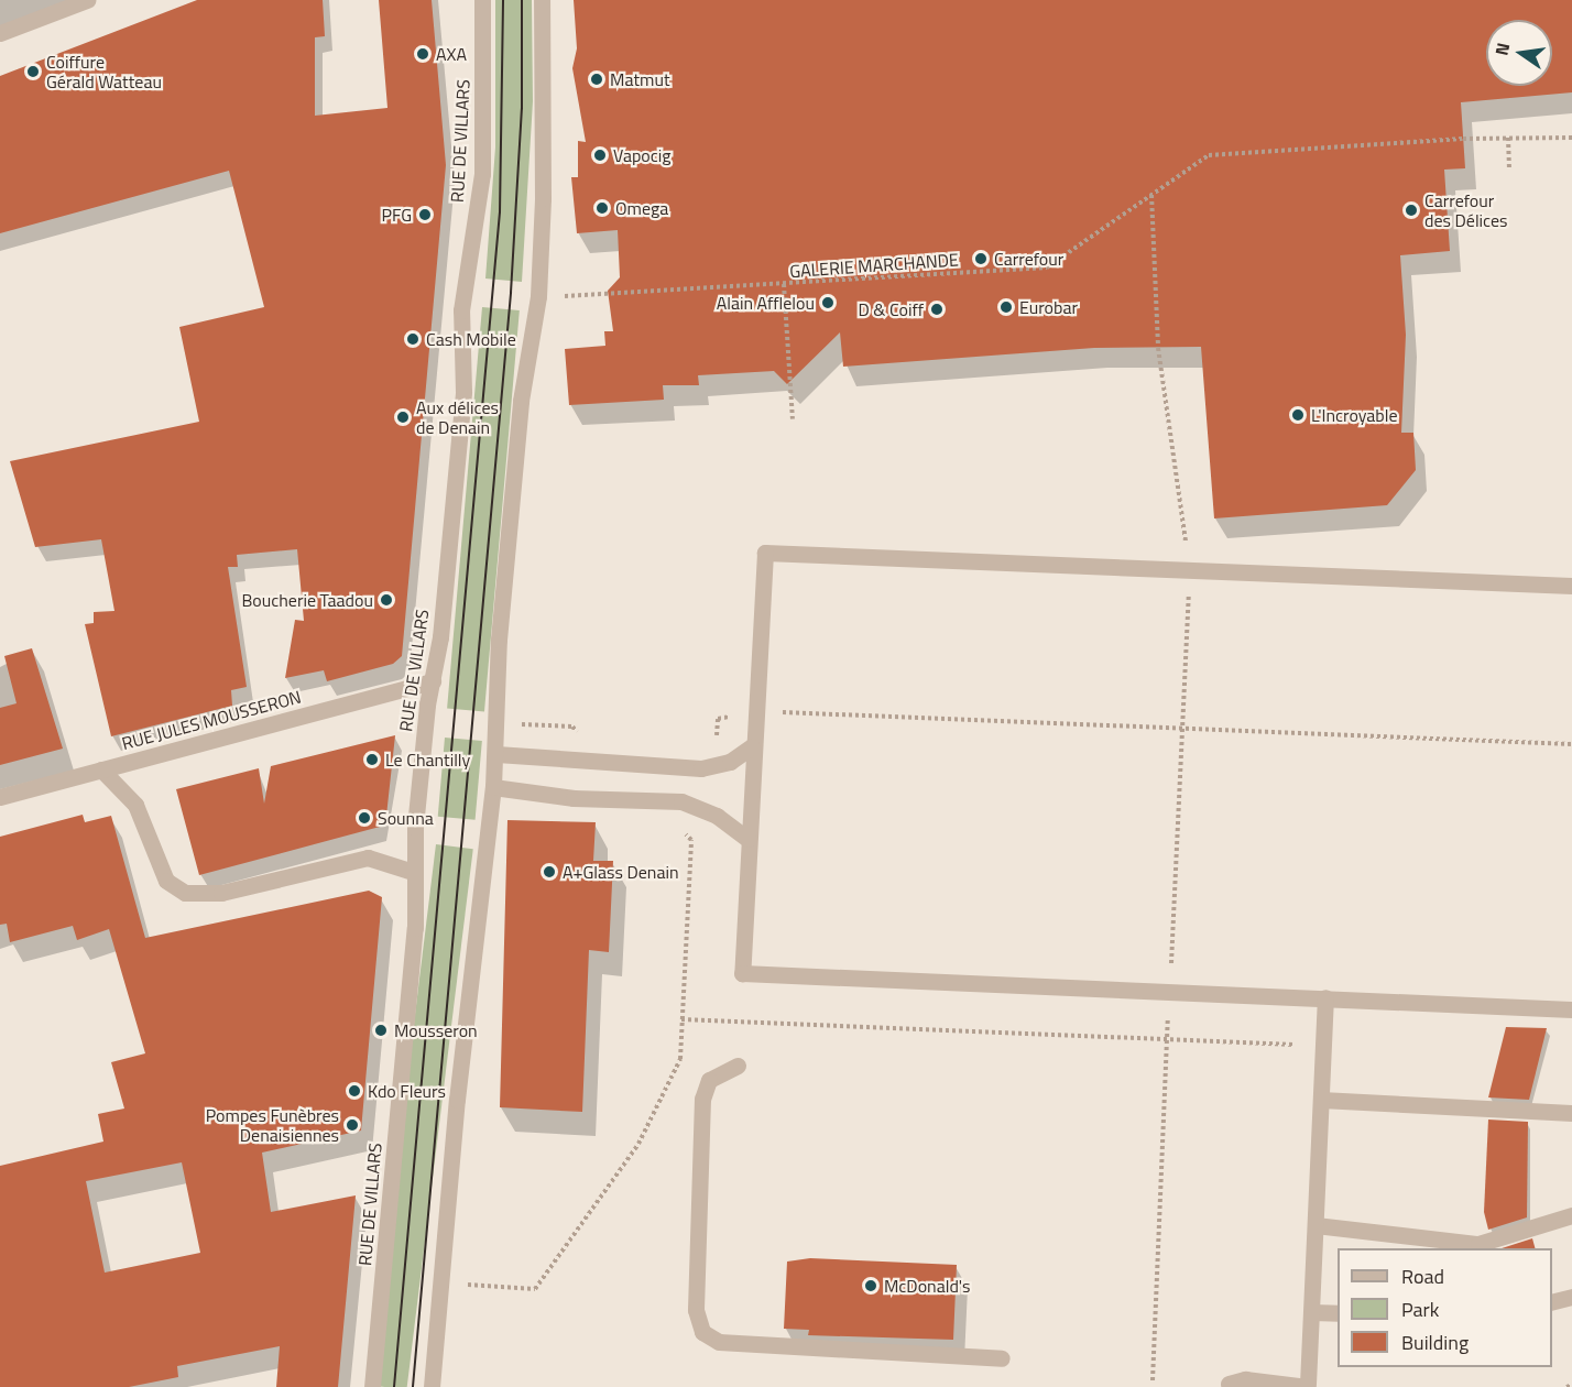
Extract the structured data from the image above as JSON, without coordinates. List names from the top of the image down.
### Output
{
  "streets": {
    "street": ["RUE DE VILLARS", "RUE JULES MOUSSERON"],
    "path": ["GALERIE MARCHANDE"]
  },
  "crossings": [
    ["RUE DE VILLARS", "RUE JULES MOUSSERON"]
  ],
  "places": [
    "AXA",
    "Coiffure Gérald Watteau",
    "Matmut",
    "Vapocig",
    "Omega",
    "Carrefour des Délices",
    "PFG",
    "Carrefour",
    "Alain Afflelou",
    "Eurobar",
    "D & Coiff",
    "Cash Mobile",
    "L'Incroyable",
    "Aux délices de Denain",
    "Boucherie Taadou",
    "Le Chantilly",
    "Sounna",
    "A+Glass Denain",
    "Mousseron",
    "Kdo Fleurs",
    "Pompes Funèbres Denaisiennes",
    "McDonald's"
  ],
  "legend": ["Road", "Park", "Building"],
  "north": "left"
}
